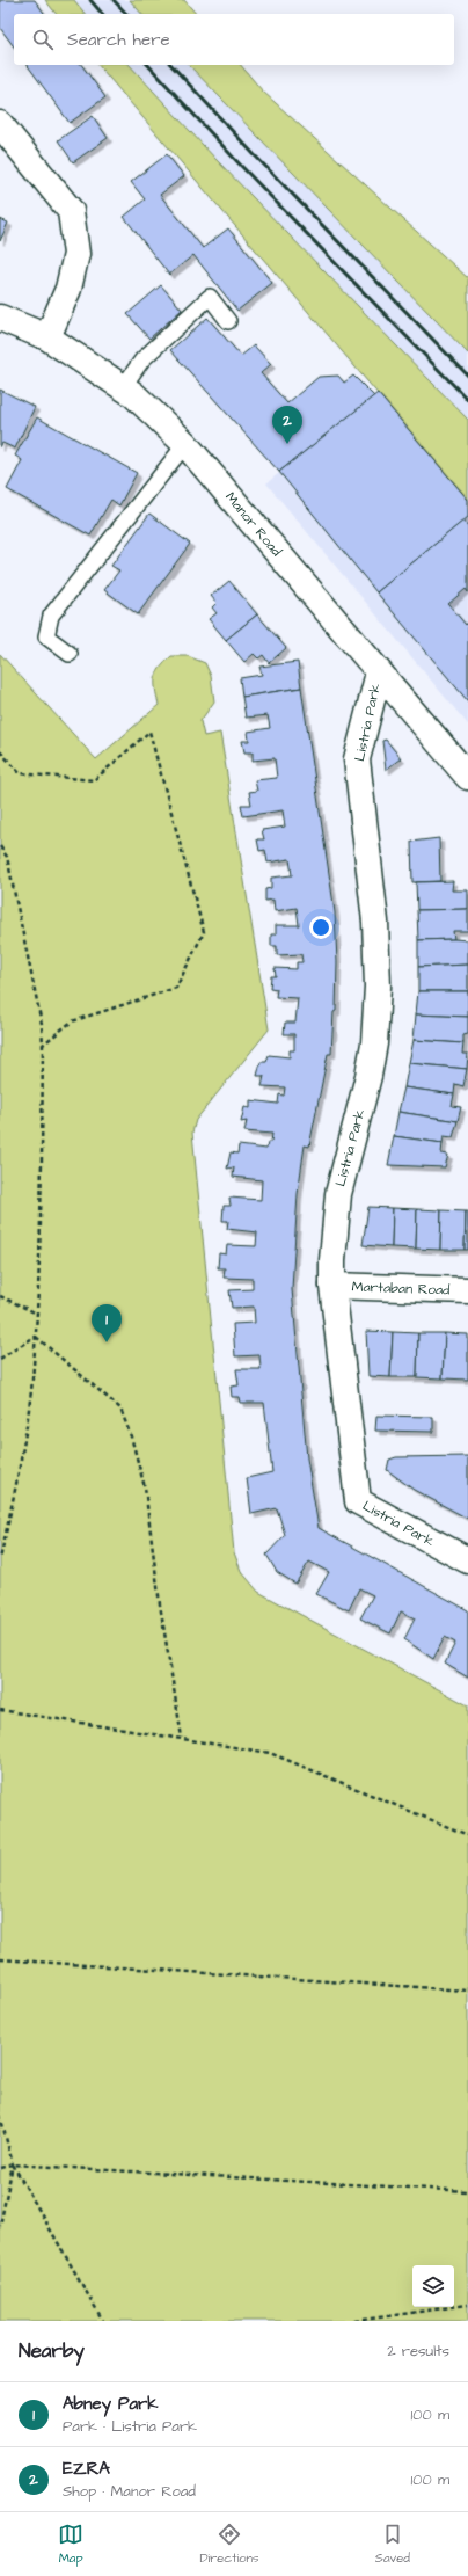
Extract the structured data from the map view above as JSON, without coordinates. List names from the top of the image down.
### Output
{
  "streets": {
    "street": ["Manor Road", "Listria Park", "Martaban Road"]
  },
  "crossings": [
    ["Manor Road", "Listria Park"],
    ["Listria Park", "Martaban Road"]
  ],
  "page": {
    "search": "Search here",
    "pins": ["2", "1"],
    "heading": ["Nearby", "2 results"],
    "list": [
      {
        "mark": "1",
        "name": "Abney Park",
        "note": "Park · Listria Park",
        "value": "100 m"
      },
      {
        "mark": "2",
        "name": "EZRA",
        "note": "Shop · Manor Road",
        "value": "100 m"
      }
    ],
    "nav": ["Map", "Directions", "Saved"]
  }
}
